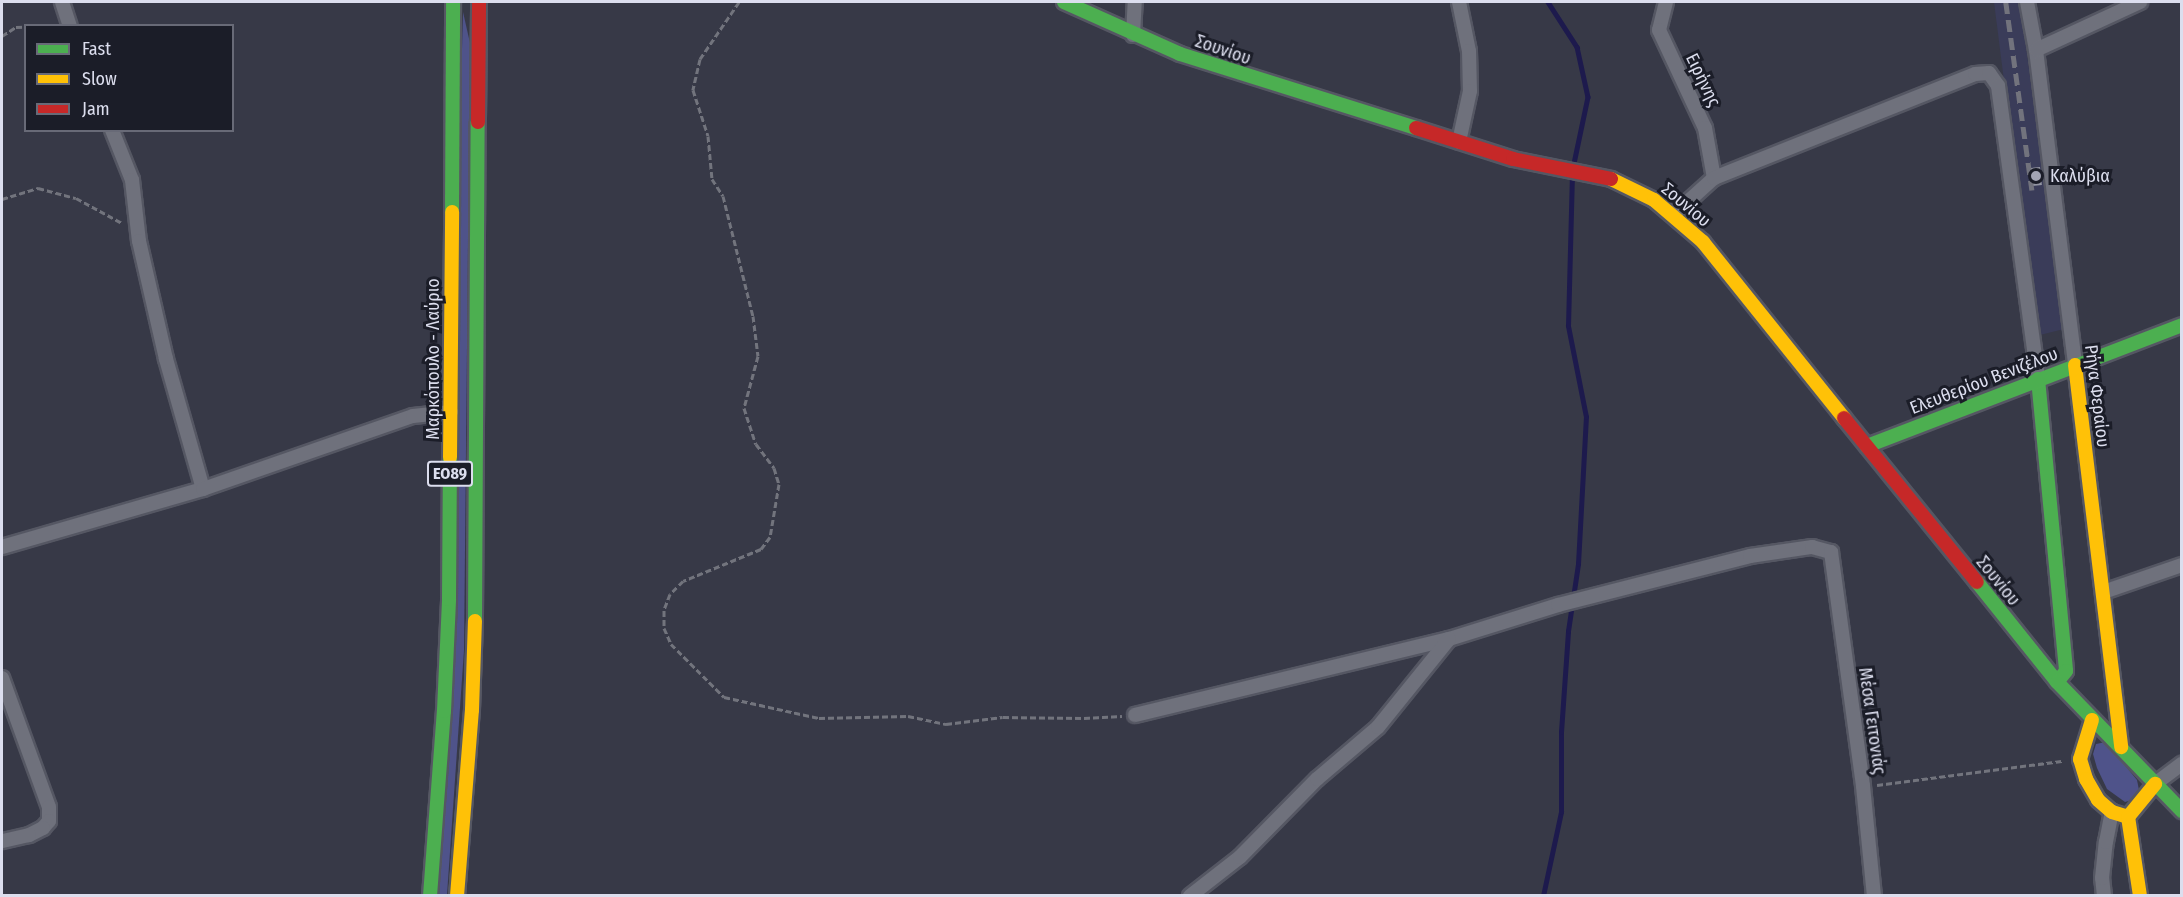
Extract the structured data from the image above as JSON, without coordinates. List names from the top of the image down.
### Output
{
  "streets": {
    "main road": [
      "Σουνίου",
      "Μαρκόπουλο - Λαύριο",
      "Ελευθερίου Βενιζέλου",
      "Ρήγα Φεραίου",
      "ΕΟ89"
    ],
    "street": ["Ειρήνης", "Μέσα Γειτονιάς"]
  },
  "crossings": [
    ["Σουνίου", "Ελευθερίου Βενιζέλου"],
    ["Ελευθερίου Βενιζέλου", "Ρήγα Φεραίου"]
  ],
  "places": ["Καλύβια"],
  "legend": ["Fast", "Slow", "Jam"]
}
